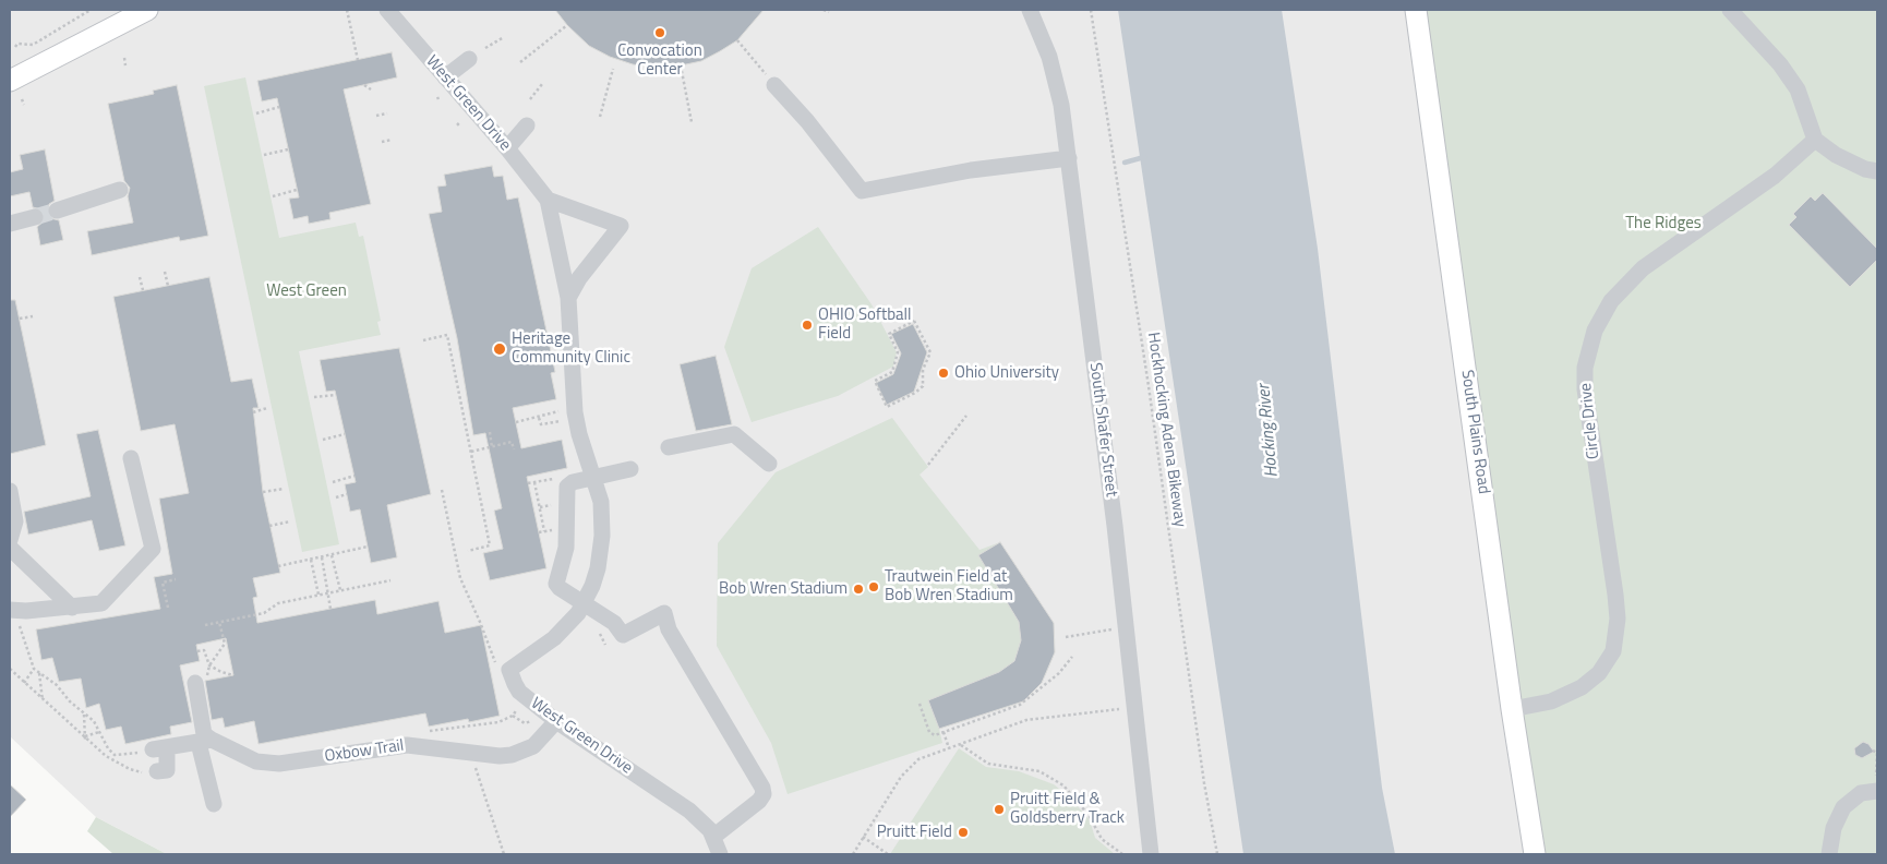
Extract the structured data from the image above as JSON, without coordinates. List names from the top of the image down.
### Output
{
  "streets": {
    "main road": ["South Plains Road"],
    "street": [
      "West Green Drive",
      "Circle Drive",
      "South Shafer Street",
      "Oxbow Trail"
    ],
    "path": ["Hockhocking Adena Bikeway"]
  },
  "crossings": [
    ["West Green Drive", "Oxbow Trail"],
    ["Circle Drive", "South Plains Road"]
  ],
  "water": ["Hocking River"],
  "parks": ["The Ridges", "West Green"],
  "places": [
    "Convocation Center",
    "OHIO Softball Field",
    "Heritage Community Clinic",
    "Ohio University",
    "Trautwein Field at Bob Wren Stadium",
    "Bob Wren Stadium",
    "Pruitt Field & Goldsberry Track",
    "Pruitt Field"
  ]
}
